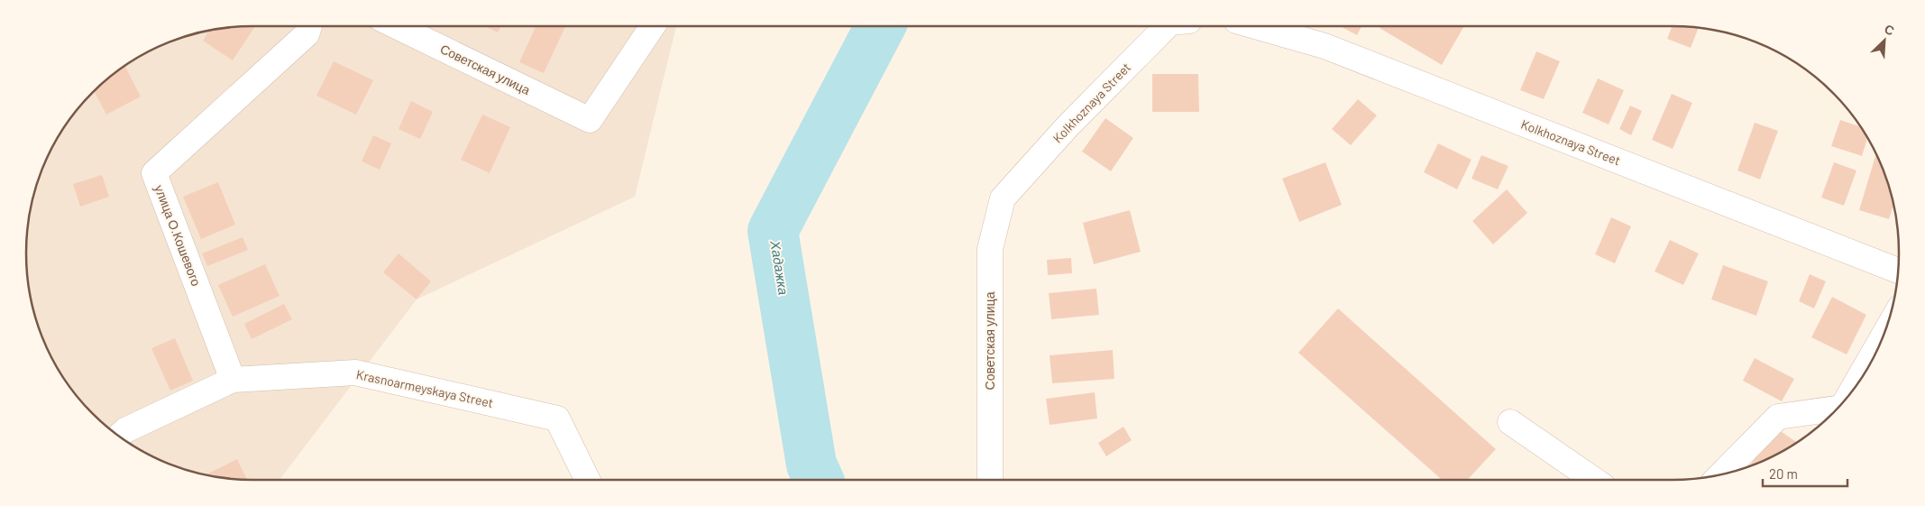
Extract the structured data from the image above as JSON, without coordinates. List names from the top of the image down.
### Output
{
  "streets": {
    "street": [
      "Советская улица",
      "Kolkhoznaya Street",
      "улица О.Кошевого",
      "Krasnoarmeyskaya Street"
    ]
  },
  "crossings": [
    ["Советская улица", "Kolkhoznaya Street"],
    ["улица О.Кошевого", "Krasnoarmeyskaya Street"]
  ],
  "water": ["Хадажка"],
  "scale_bar": "20 m",
  "north": "top right"
}
